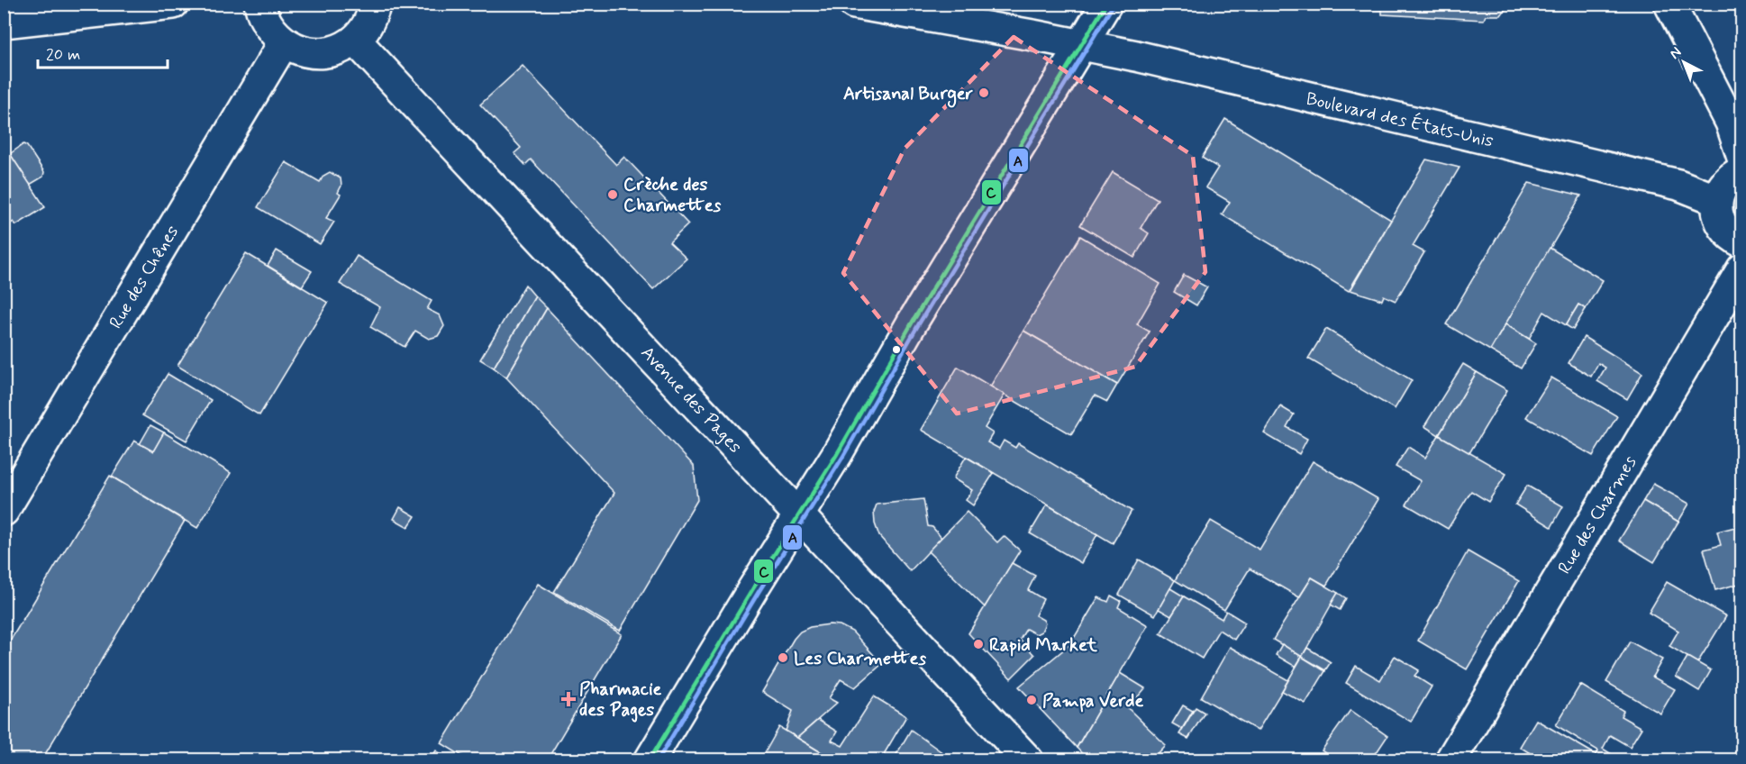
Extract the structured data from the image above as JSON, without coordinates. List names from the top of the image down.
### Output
{
  "streets": {
    "street": [
      "Boulevard des États-Unis",
      "Rue des Chênes",
      "Avenue des Pages",
      "Rue des Charmes"
    ]
  },
  "places": {
    "other": [
      "Artisanal Burger",
      "Crèche des Charmettes",
      "Rapid Market",
      "Les Charmettes",
      "Pampa Verde"
    ],
    "health": ["Pharmacie des Pages"]
  },
  "lines": ["transit line C", "transit line A"],
  "scale_bar": "20 m",
  "north": "top left"
}
